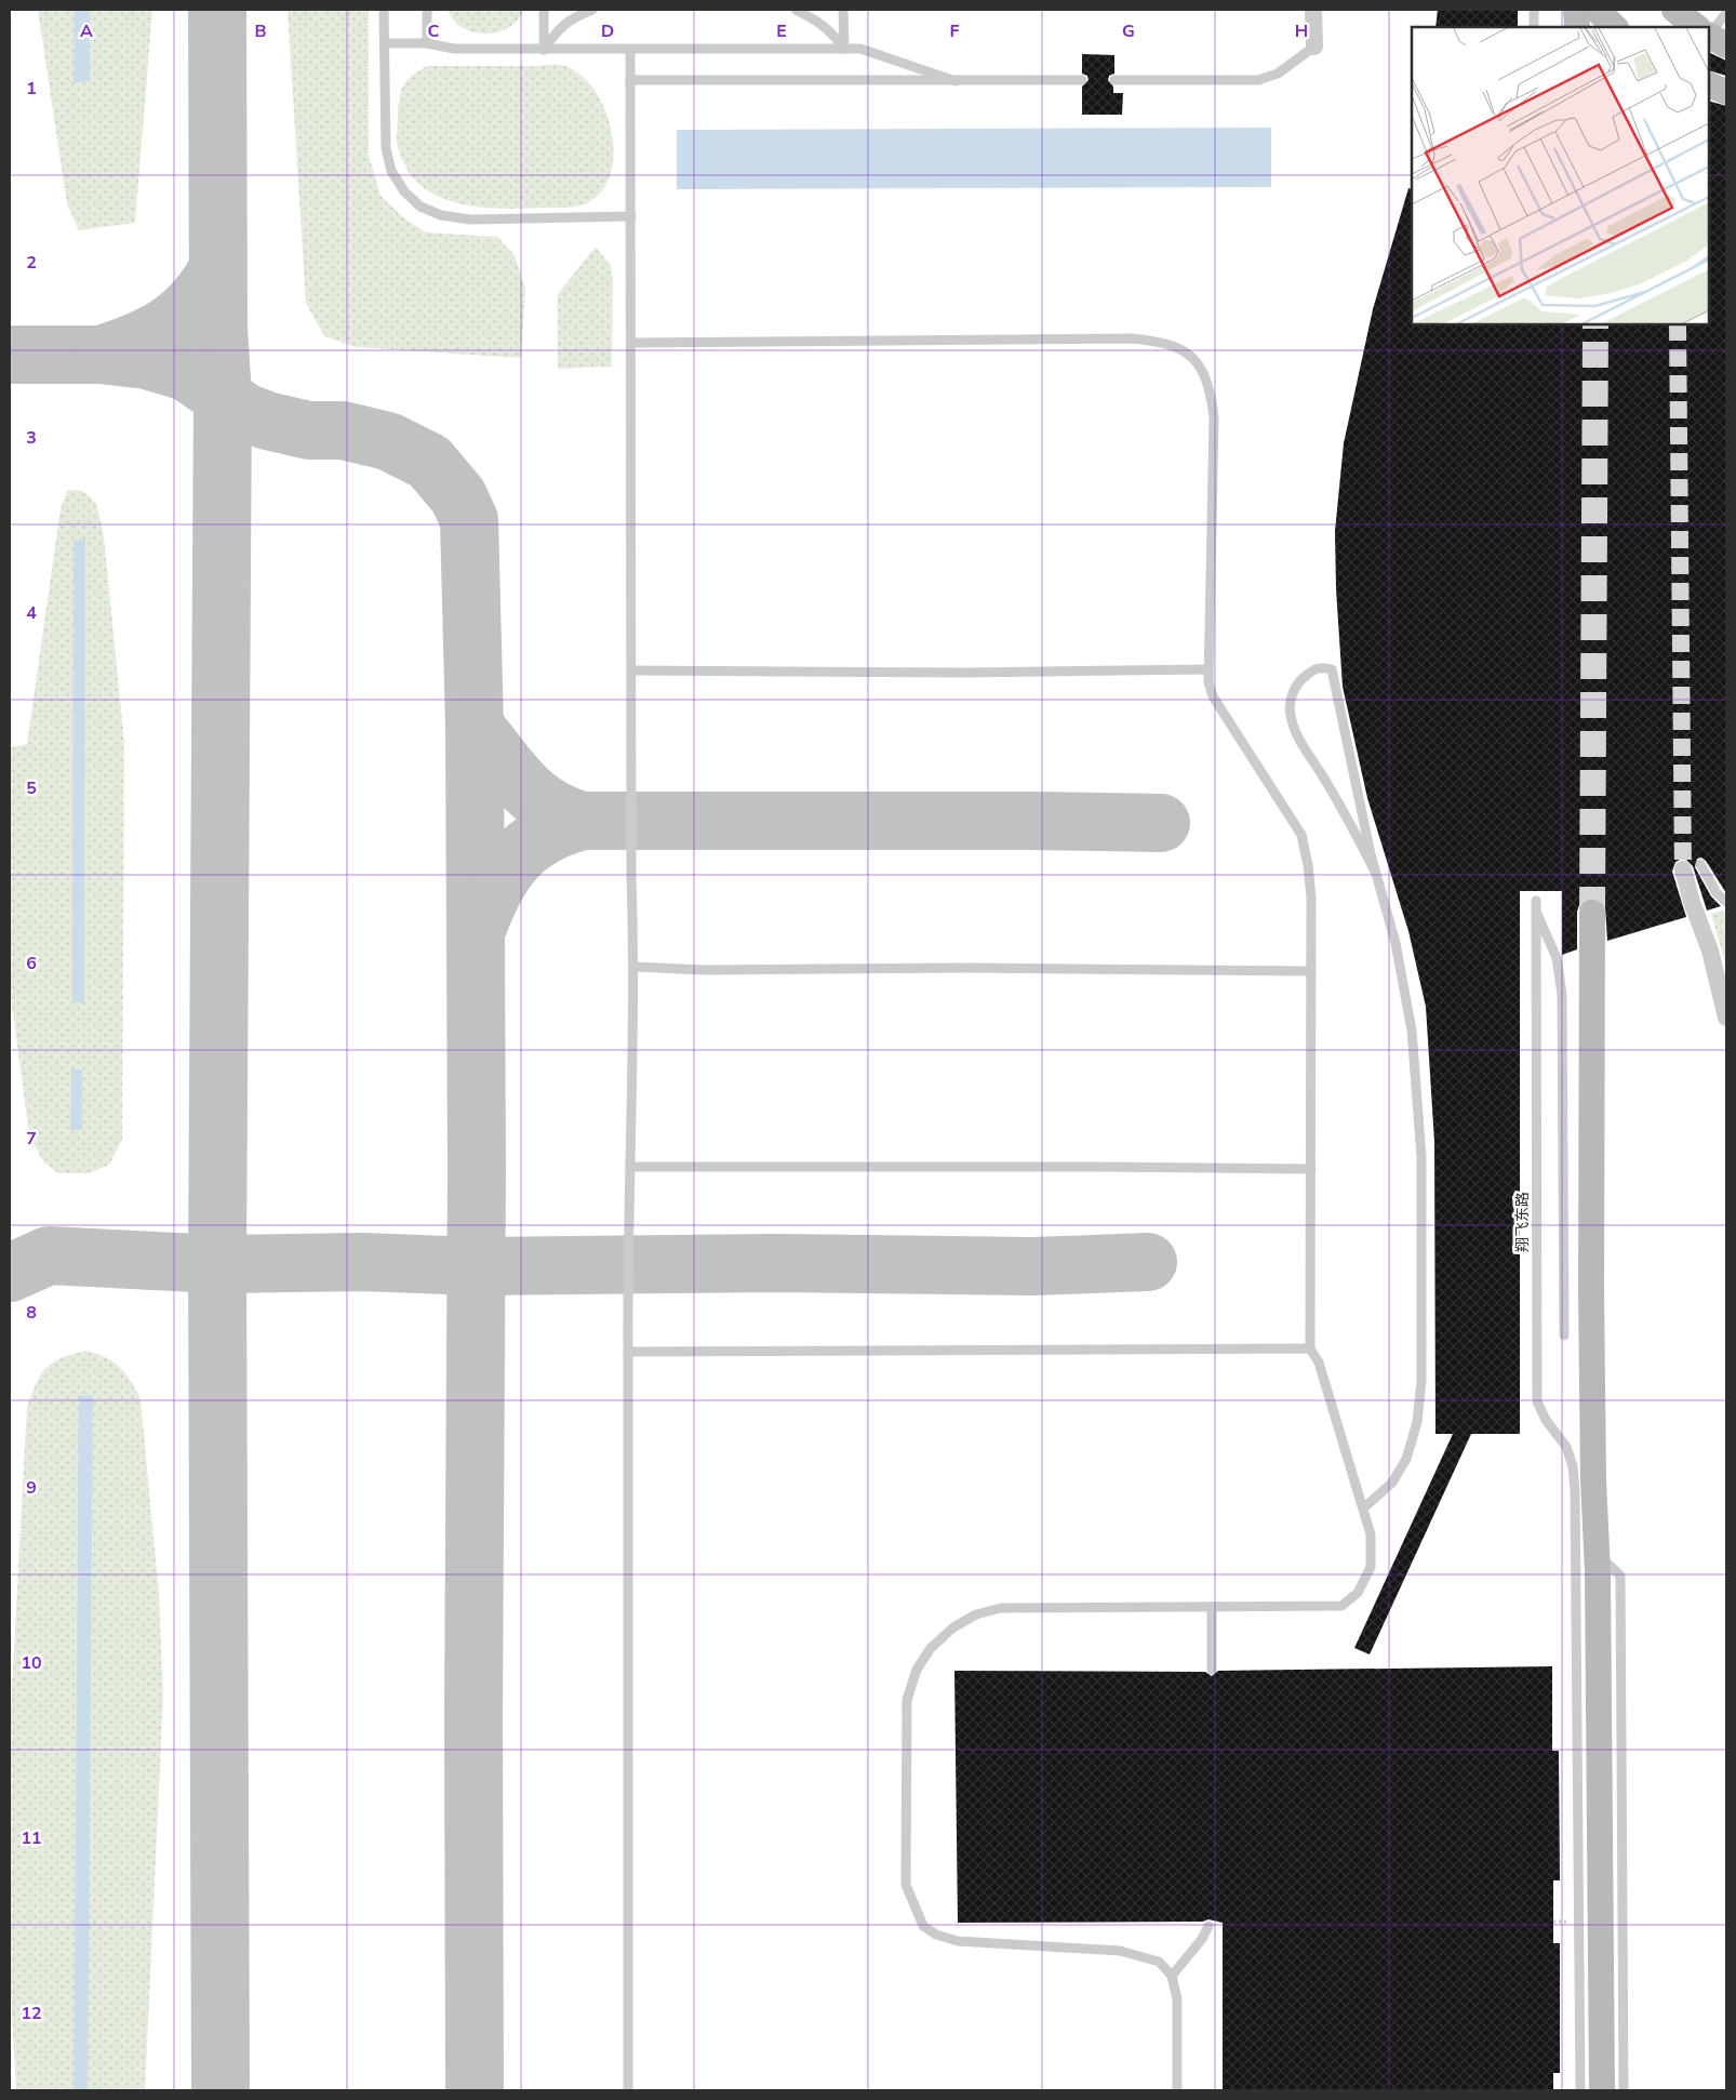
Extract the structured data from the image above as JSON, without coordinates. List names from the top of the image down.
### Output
{
  "streets": {
    "lane": ["翔飞东路"]
  },
  "grid": {
    "columns": [
      "A",
      "B",
      "C",
      "D",
      "E",
      "F",
      "G",
      "H"
    ],
    "rows": [
      "1",
      "2",
      "3",
      "4",
      "5",
      "6",
      "7",
      "8",
      "9",
      "10",
      "11",
      "12"
    ]
  }
}
